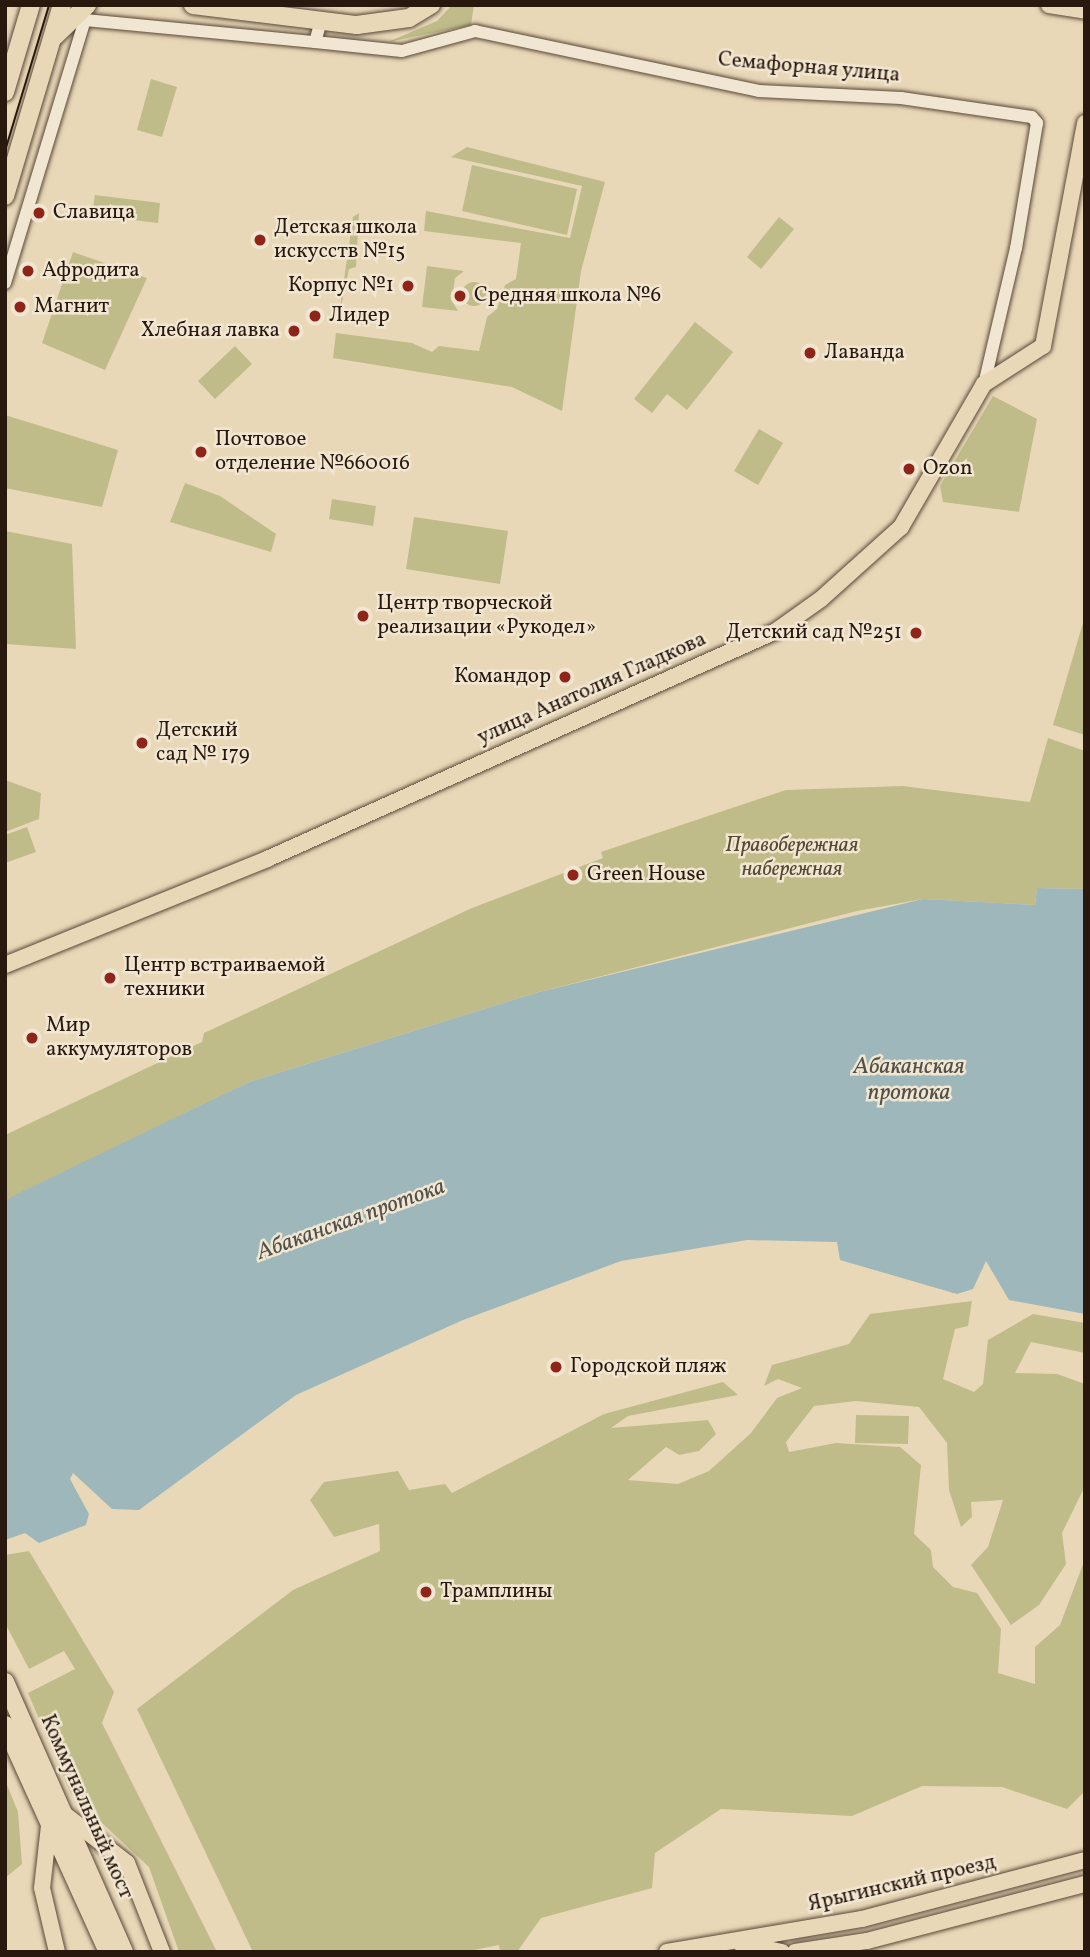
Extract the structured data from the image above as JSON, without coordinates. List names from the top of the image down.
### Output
{
  "streets": {
    "highway": ["Коммунальный мост"],
    "main road": ["улица Анатолия Гладкова", "Ярыгинский проезд"],
    "street": ["Семафорная улица"]
  },
  "crossings": [
    ["Семафорная улица", "улица Анатолия Гладкова"]
  ],
  "water": ["Абаканская протока"],
  "parks": ["Правобережная набережная"],
  "places": [
    "Славица",
    "Детская школа искусств №15",
    "Афродита",
    "Корпус №1",
    "Средняя школа №6",
    "Магнит",
    "Лидер",
    "Хлебная лавка",
    "Лаванда",
    "Почтовое отделение №660016",
    "Ozon",
    "Центр творческой реализации «Рукодел»",
    "Детский сад №251",
    "Командор",
    "Детский сад № 179",
    "Green House",
    "Центр встраиваемой техники",
    "Мир аккумуляторов",
    "Городской пляж",
    "Трамплины"
  ]
}
